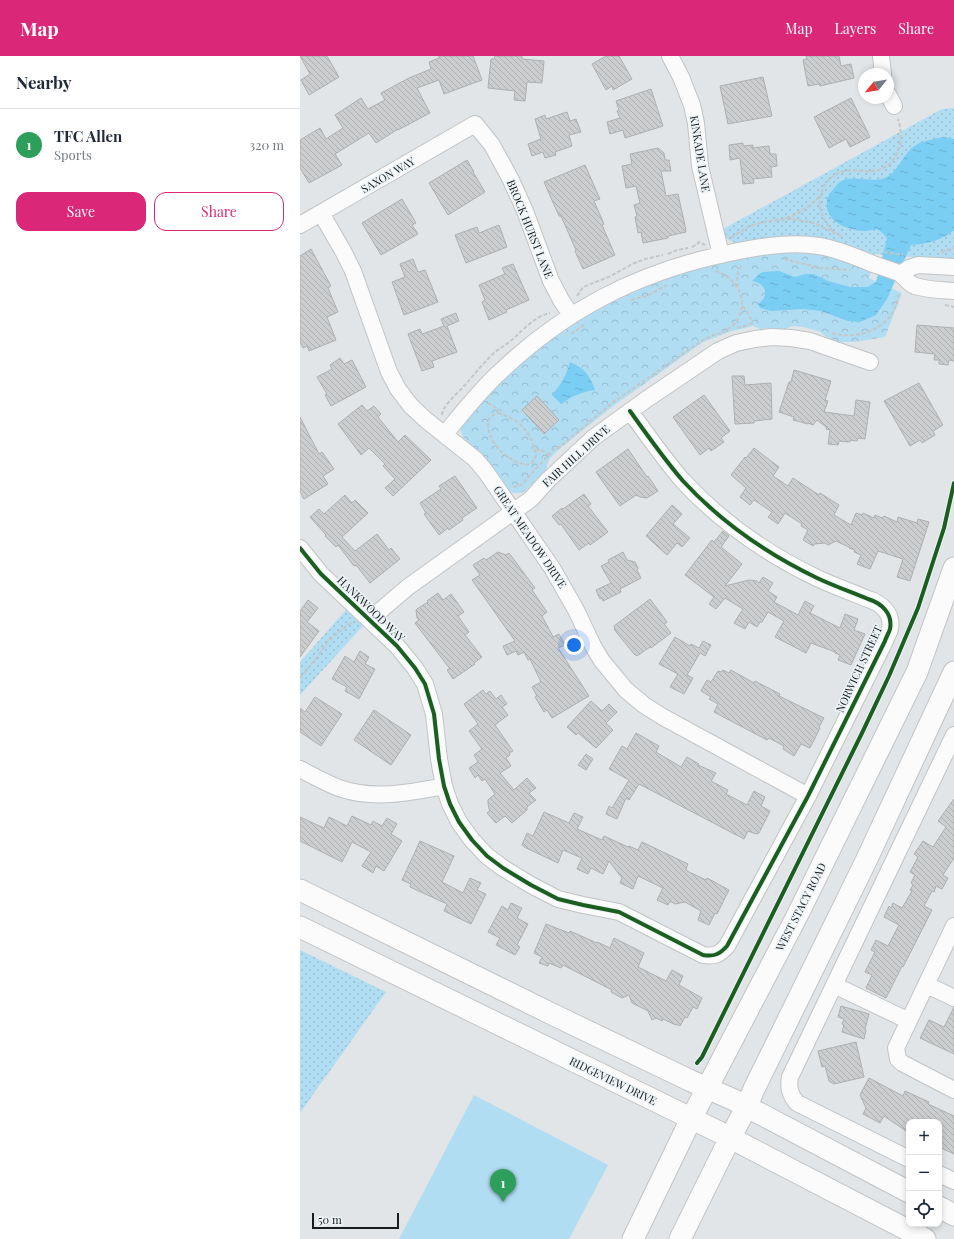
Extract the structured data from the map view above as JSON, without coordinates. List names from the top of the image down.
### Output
{
  "streets": {
    "main road": ["WEST STACY ROAD", "RIDGEVIEW DRIVE"],
    "street": [
      "KINKADE LANE",
      "SAXON WAY",
      "BROCK HURST LANE",
      "FAIR HILL DRIVE",
      "GREAT MEADOW DRIVE",
      "HANKWOOD WAY",
      "NORWICH STREET"
    ]
  },
  "crossings": [
    ["SAXON WAY", "BROCK HURST LANE"],
    ["SAXON WAY", "GREAT MEADOW DRIVE"],
    ["FAIR HILL DRIVE", "GREAT MEADOW DRIVE"],
    ["FAIR HILL DRIVE", "HANKWOOD WAY"],
    ["FAIR HILL DRIVE", "NORWICH STREET"],
    ["GREAT MEADOW DRIVE", "NORWICH STREET"],
    ["HANKWOOD WAY", "NORWICH STREET"],
    ["WEST STACY ROAD", "RIDGEVIEW DRIVE"]
  ],
  "scale_bar": "50 m",
  "north": "bottom left",
  "page": {
    "header": "Map",
    "nav": ["Map", "Layers", "Share"],
    "heading": "Nearby",
    "list": [
      {
        "mark": "1",
        "name": "TFC Allen",
        "note": "Sports",
        "value": "320 m"
      }
    ],
    "buttons": ["Save", "Share"],
    "map_buttons": ["+", "−"],
    "pins": "1",
    "scale": "50 m"
  }
}
